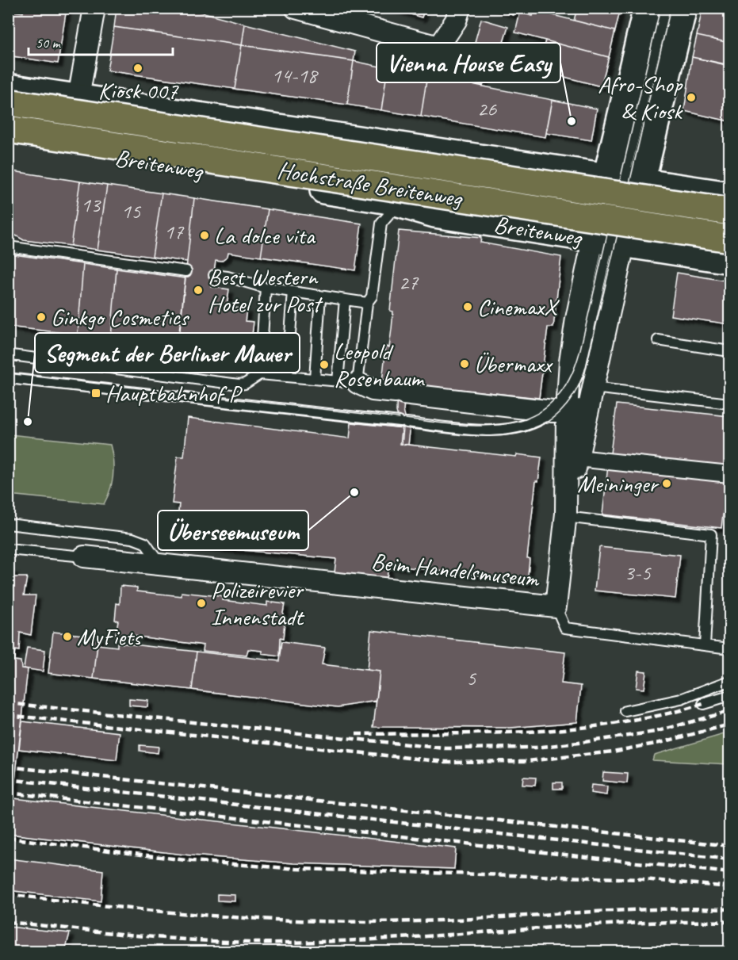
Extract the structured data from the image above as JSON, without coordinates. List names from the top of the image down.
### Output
{
  "streets": {
    "highway": ["Hochstraße Breitenweg"],
    "main road": ["Breitenweg"],
    "street": ["Beim Handelsmuseum"]
  },
  "places": {
    "other": [
      "Kiosk 007",
      "Afro-Shop & Kiosk",
      "Vienna House Easy",
      "La dolce vita",
      "Best Western Hotel zur Post",
      "CinemaxX",
      "Ginkgo Cosmetics",
      "Übermaxx",
      "Leopold Rosenbaum",
      "Segment der Berliner Mauer",
      "Meininger",
      "Überseemuseum",
      "Polizeirevier Innenstadt",
      "MyFiets"
    ],
    "transit": ["Hauptbahnhof P"]
  },
  "house_numbers": [
    "14-18",
    "26",
    "13",
    "15",
    "17",
    "27",
    "3-5",
    "5"
  ],
  "scale_bar": "50 m"
}
